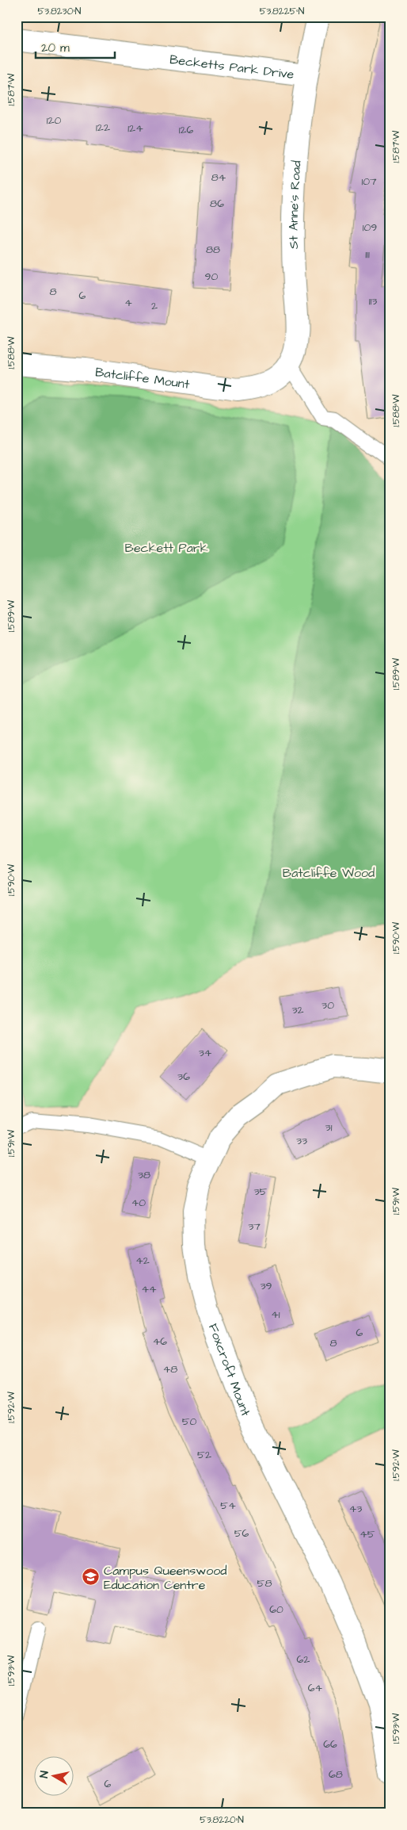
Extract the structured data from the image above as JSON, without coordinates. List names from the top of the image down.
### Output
{
  "streets": {
    "street": [
      "Becketts Park Drive",
      "St Anne's Road",
      "Batcliffe Mount",
      "Foxcroft Mount"
    ]
  },
  "crossings": [
    ["Becketts Park Drive", "St Anne's Road"],
    ["St Anne's Road", "Batcliffe Mount"]
  ],
  "parks": ["Beckett Park", "Batcliffe Wood"],
  "places": {
    "school or university": ["Campus Queenswood Education Centre"]
  },
  "house_numbers": [
    "120",
    "122",
    "124",
    "126",
    "84",
    "107",
    "86",
    "109",
    "88",
    "111",
    "90",
    "8",
    "6",
    "113",
    "4",
    "2",
    "30",
    "32",
    "34",
    "36",
    "31",
    "33",
    "38",
    "35",
    "40",
    "37",
    "42",
    "39",
    "44",
    "41",
    "6",
    "46",
    "8",
    "48",
    "50",
    "52",
    "54",
    "43",
    "56",
    "45",
    "58",
    "60",
    "62",
    "64",
    "66",
    "68",
    "6"
  ],
  "scale_bar": "20 m",
  "north": "left",
  "coordinates": [
    "53.8230°N",
    "53.8225°N",
    "1.587°W",
    "1.588°W",
    "1.589°W",
    "1.590°W",
    "1.591°W",
    "1.592°W",
    "1.593°W",
    "53.8220°N"
  ]
}
